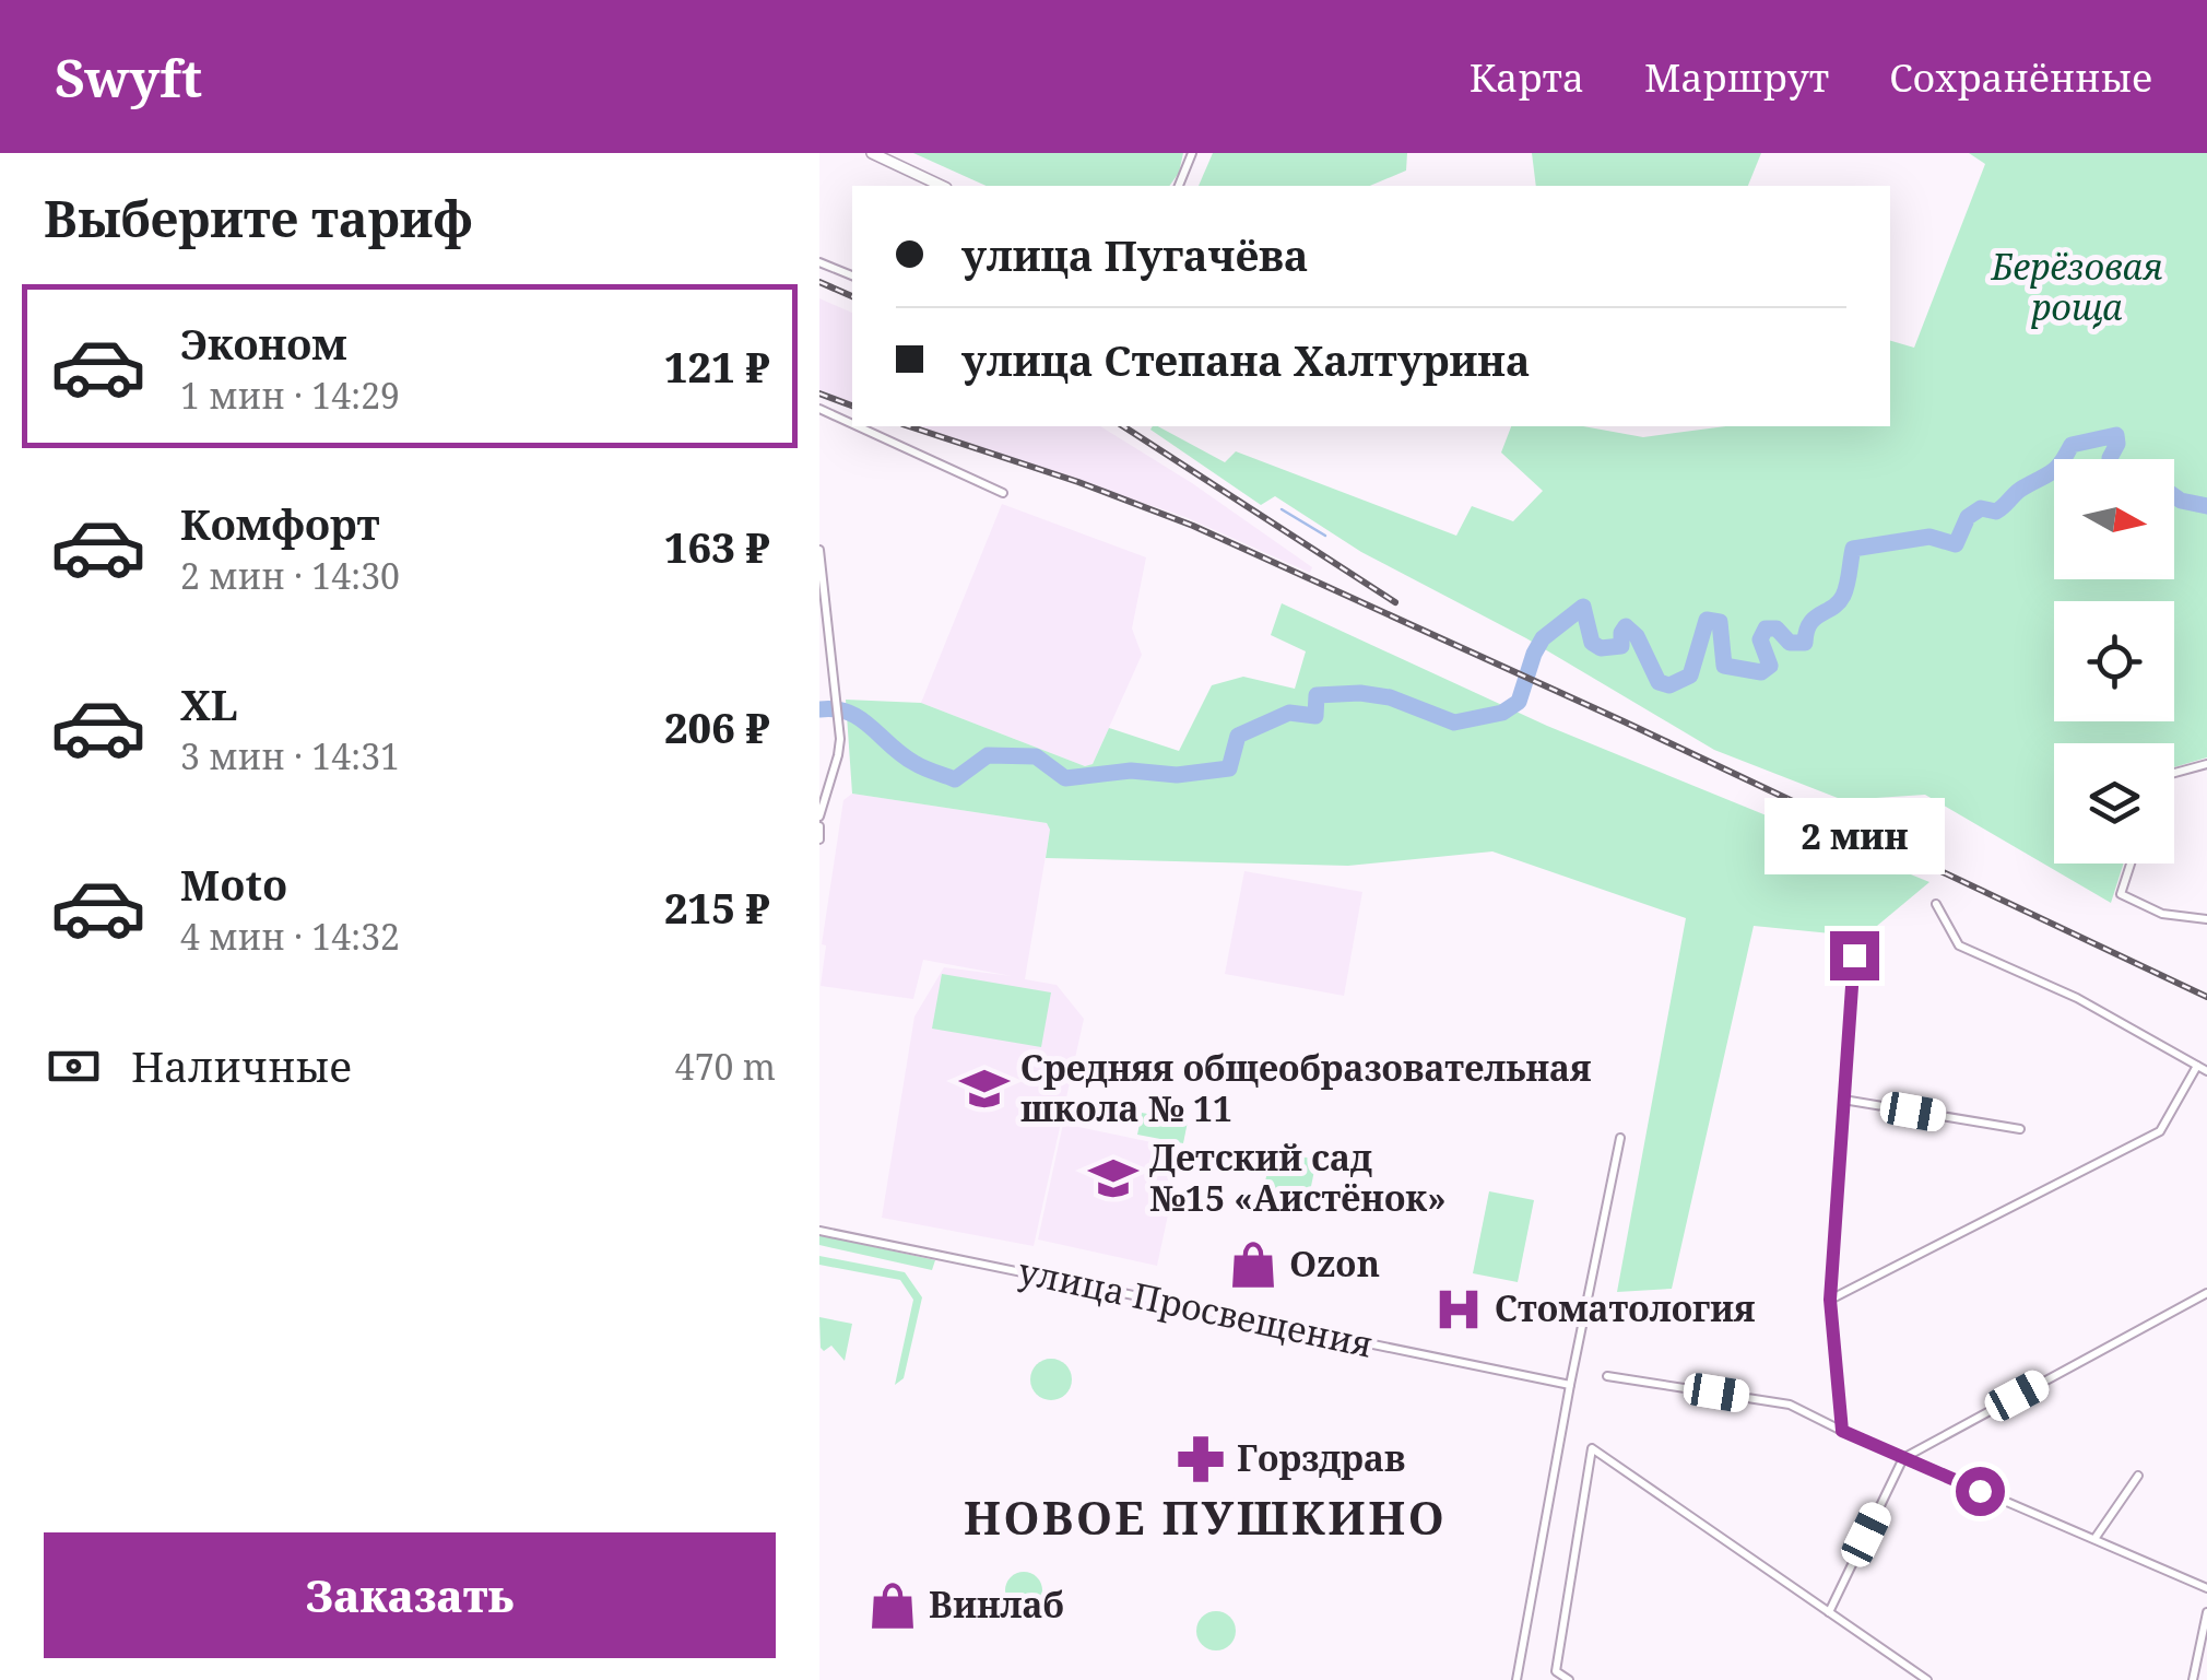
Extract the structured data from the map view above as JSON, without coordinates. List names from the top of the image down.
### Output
{
  "streets": {
    "street": ["улица Просвещения"]
  },
  "districts": ["НОВОЕ ПУШКИНО"],
  "parks": ["Берёзовая роща"],
  "places": {
    "school or university": ["Средняя общеобразовательная школа № 11", "Детский сад №15 «Аистёнок»"],
    "shop": ["Ozon", "Винлаб"],
    "hospital": ["Стоматология"],
    "pharmacy": ["Горздрав"]
  },
  "north": "right",
  "page": {
    "header": "Swyft",
    "nav": ["Карта", "Маршрут", "Сохранённые"],
    "heading": "Выберите тариф",
    "banner": ["улица Пугачёва", "улица Степана Халтурина"],
    "list": [
      {
        "name": "Эконом",
        "note": "1 мин · 14:29",
        "value": "121 ₽"
      },
      {
        "name": "Комфорт",
        "note": "2 мин · 14:30",
        "value": "163 ₽"
      },
      {
        "name": "XL",
        "note": "3 мин · 14:31",
        "value": "206 ₽"
      },
      {
        "name": "Moto",
        "note": "4 мин · 14:32",
        "value": "215 ₽"
      }
    ],
    "bubble": "2 мин",
    "pay": ["Наличные", "470 m"],
    "buttons": "Заказать"
  }
}
